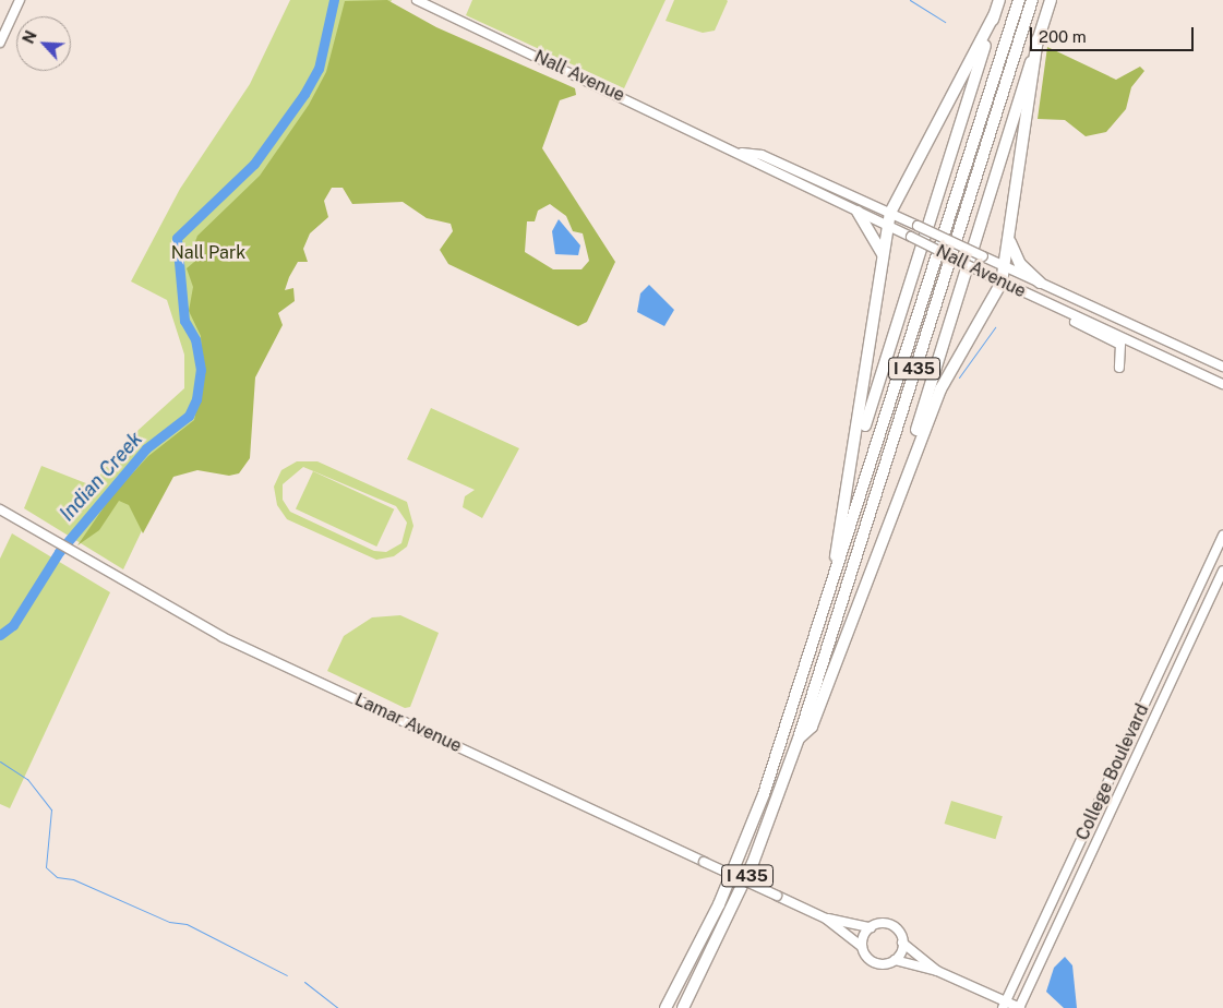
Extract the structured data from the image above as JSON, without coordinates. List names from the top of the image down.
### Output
{
  "streets": {
    "highway": ["I 435"],
    "main road": ["Nall Avenue", "Lamar Avenue", "College Boulevard"]
  },
  "water": ["Indian Creek"],
  "parks": ["Nall Park"],
  "scale_bar": "200 m",
  "north": "top left"
}
